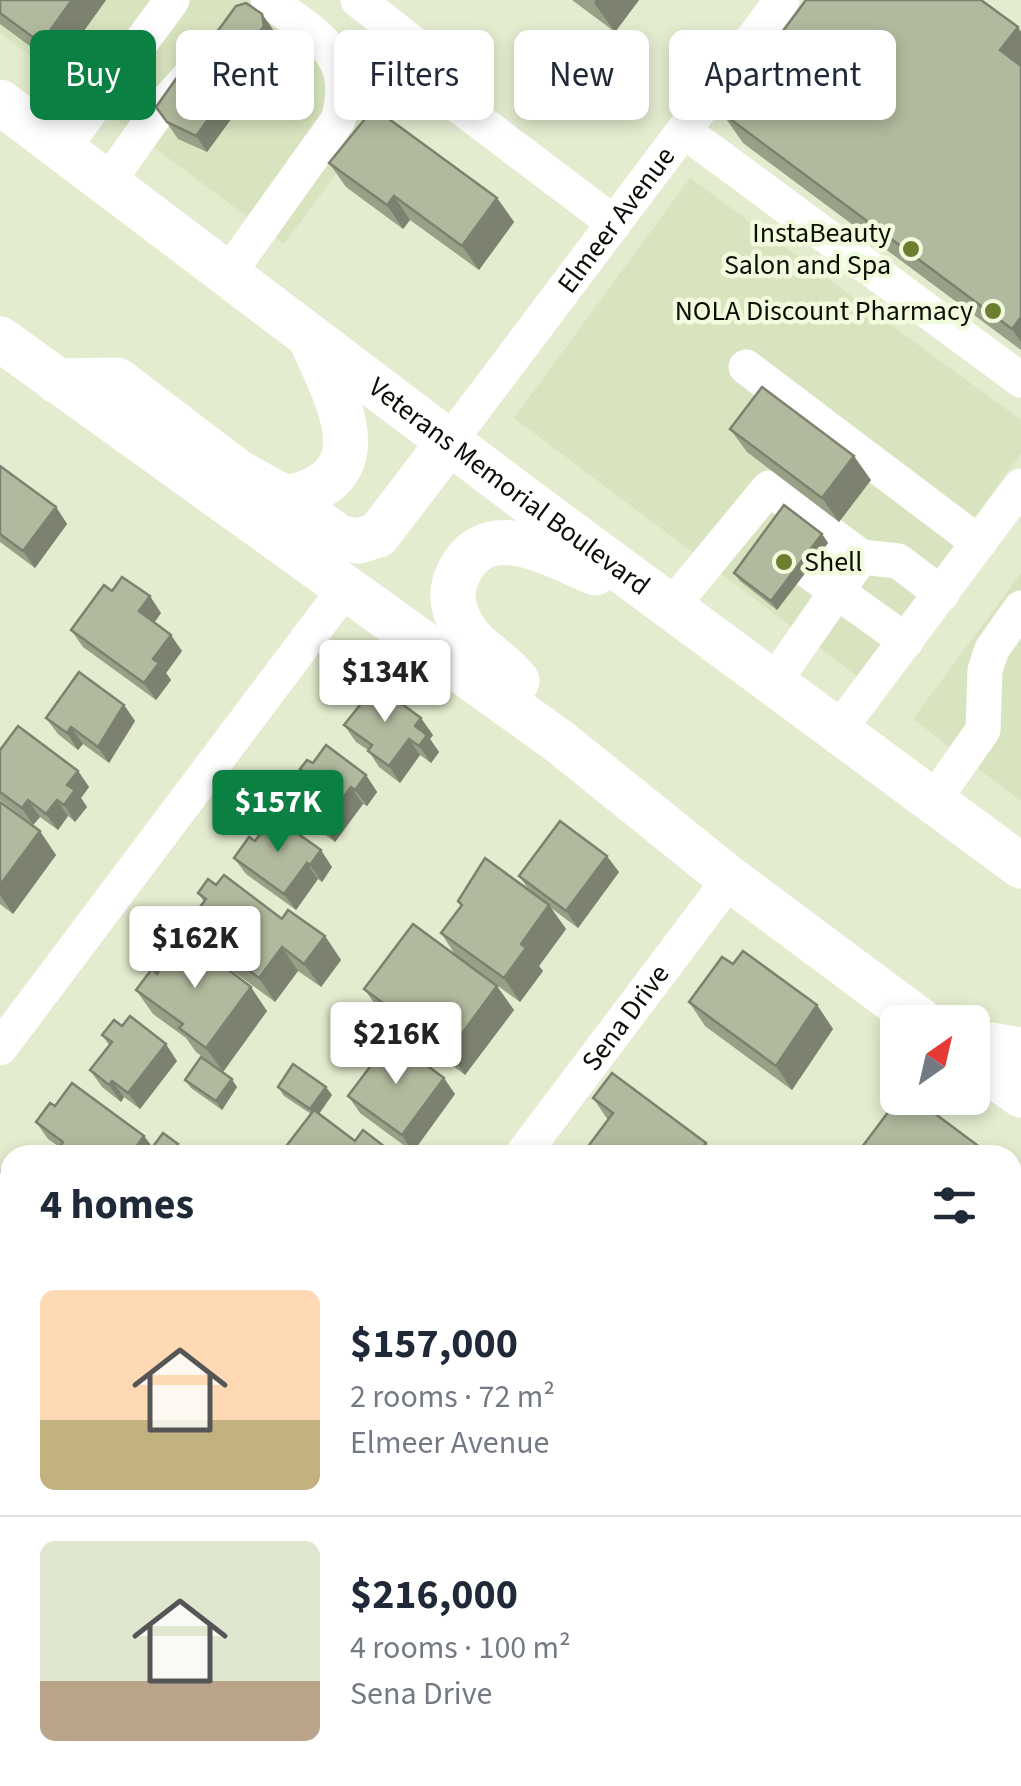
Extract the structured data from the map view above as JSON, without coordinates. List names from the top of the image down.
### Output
{
  "streets": {
    "main road": ["Veterans Memorial Boulevard"],
    "street": ["Elmeer Avenue", "Sena Drive"]
  },
  "crossings": [
    ["Elmeer Avenue", "Veterans Memorial Boulevard"]
  ],
  "places": ["InstaBeauty Salon and Spa", "NOLA Discount Pharmacy", "Shell"],
  "north": "top right",
  "page": {
    "chip": [
      "Buy",
      "Rent",
      "Filters",
      "New",
      "Apartment"
    ],
    "price": [
      "$134K",
      "$157K",
      "$162K",
      "$216K"
    ],
    "heading": "4 homes",
    "list": [
      {
        "name": "$157,000",
        "note": "2 rooms · 72 m² · Elmeer Avenue"
      },
      {
        "name": "$216,000",
        "note": "4 rooms · 100 m² · Sena Drive"
      }
    ]
  }
}
